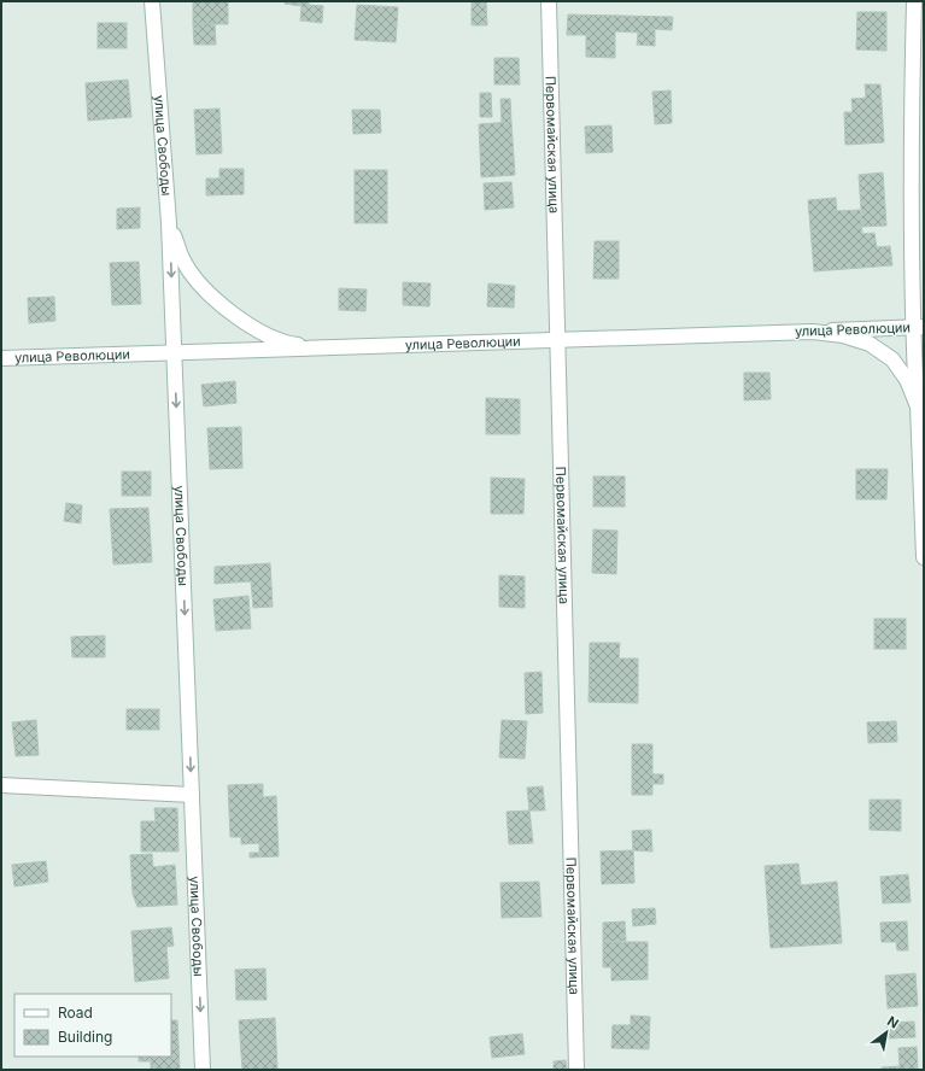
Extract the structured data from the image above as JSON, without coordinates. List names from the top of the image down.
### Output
{
  "streets": {
    "street": ["улица Свободы", "Первомайская улица", "улица Революции"]
  },
  "crossings": [
    ["улица Свободы", "улица Революции"],
    ["Первомайская улица", "улица Революции"]
  ],
  "one_way": ["улица Свободы"],
  "legend": ["Road", "Building"],
  "north": "top right"
}
